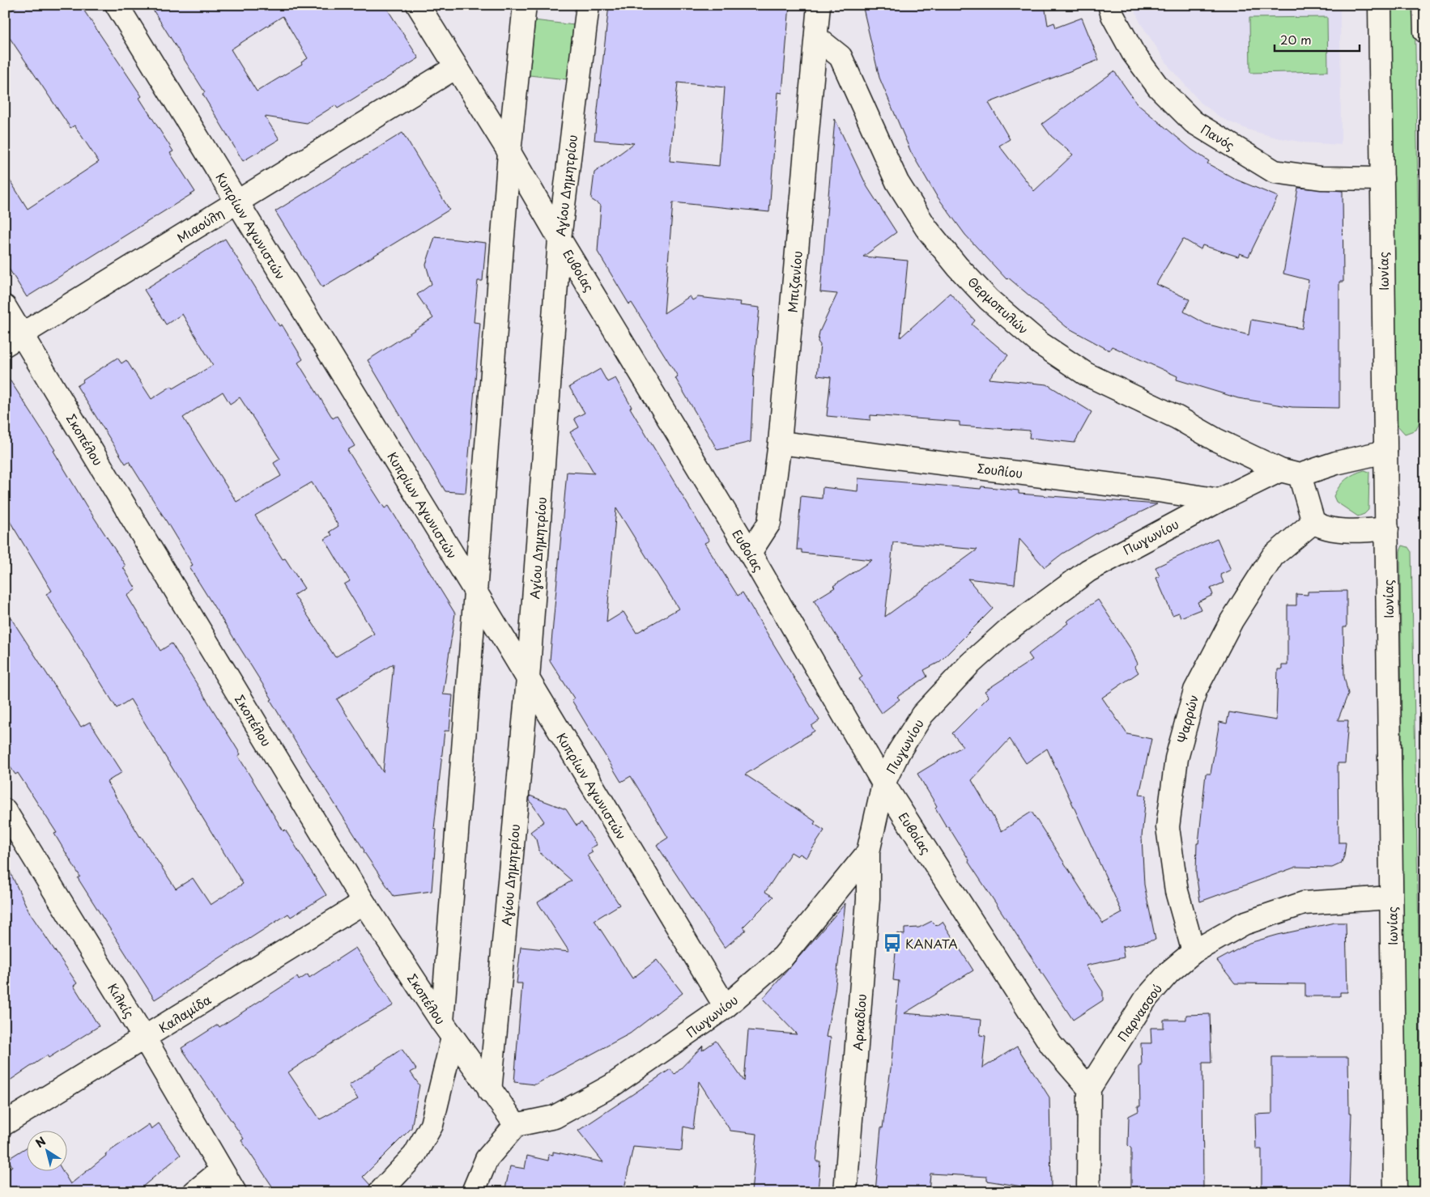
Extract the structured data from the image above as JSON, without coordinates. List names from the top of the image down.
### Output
{
  "streets": {
    "street": [
      "Πανός",
      "Αγίου Δημητρίου",
      "Μιαούλη",
      "Κυπρίων Αγωνιστών",
      "Ευβοίας",
      "Ιωνίας",
      "Μπιζανίου",
      "Θερμοπυλών",
      "Σκοπέλου",
      "Σουλίου",
      "Πωγωνίου",
      "Ψαρρών",
      "Κιλκίς",
      "Παρνασσού",
      "Καλαμίδα",
      "Αρκαδίου"
    ]
  },
  "crossings": [
    ["Πανός", "Ιωνίας"],
    ["Αγίου Δημητρίου", "Κυπρίων Αγωνιστών"],
    ["Αγίου Δημητρίου", "Ευβοίας"],
    ["Αγίου Δημητρίου", "Σκοπέλου"],
    ["Μιαούλη", "Κυπρίων Αγωνιστών"],
    ["Μιαούλη", "Ευβοίας"],
    ["Μιαούλη", "Σκοπέλου"],
    ["Κυπρίων Αγωνιστών", "Πωγωνίου"],
    ["Ευβοίας", "Μπιζανίου"],
    ["Ευβοίας", "Πωγωνίου"],
    ["Ευβοίας", "Παρνασσού"],
    ["Ιωνίας", "Πωγωνίου"],
    ["Ιωνίας", "Παρνασσού"],
    ["Μπιζανίου", "Θερμοπυλών"],
    ["Μπιζανίου", "Σουλίου"],
    ["Θερμοπυλών", "Πωγωνίου"],
    ["Σκοπέλου", "Πωγωνίου"],
    ["Σκοπέλου", "Καλαμίδα"],
    ["Σουλίου", "Πωγωνίου"],
    ["Πωγωνίου", "Αρκαδίου"],
    ["Ψαρρών", "Παρνασσού"],
    ["Κιλκίς", "Καλαμίδα"]
  ],
  "places": {
    "bus stop": ["ΚΑΝΑΤΑ"]
  },
  "scale_bar": "20 m",
  "north": "top left"
}
